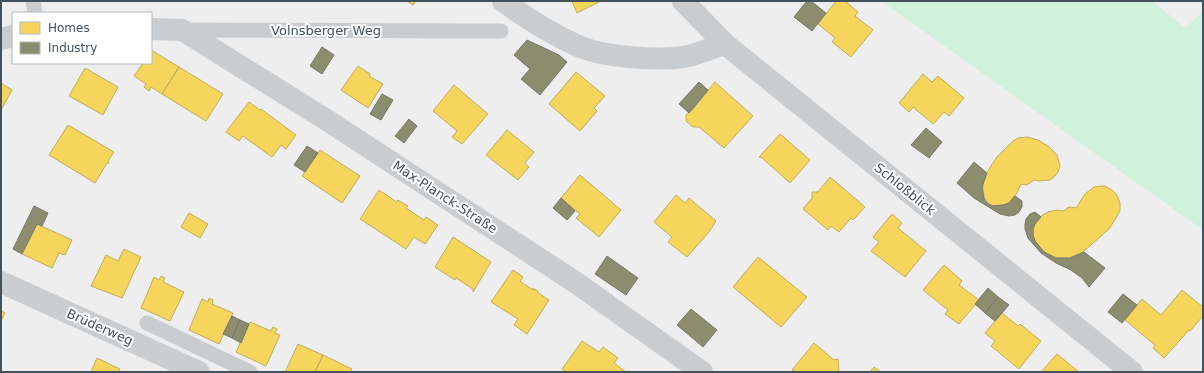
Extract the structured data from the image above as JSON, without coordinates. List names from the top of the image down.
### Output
{
  "streets": {
    "street": [
      "Volnsberger Weg",
      "Schloßblick",
      "Max-Planck-Straße",
      "Brüderweg"
    ]
  },
  "crossings": [
    ["Volnsberger Weg", "Max-Planck-Straße"]
  ],
  "legend": ["Homes", "Industry"]
}
